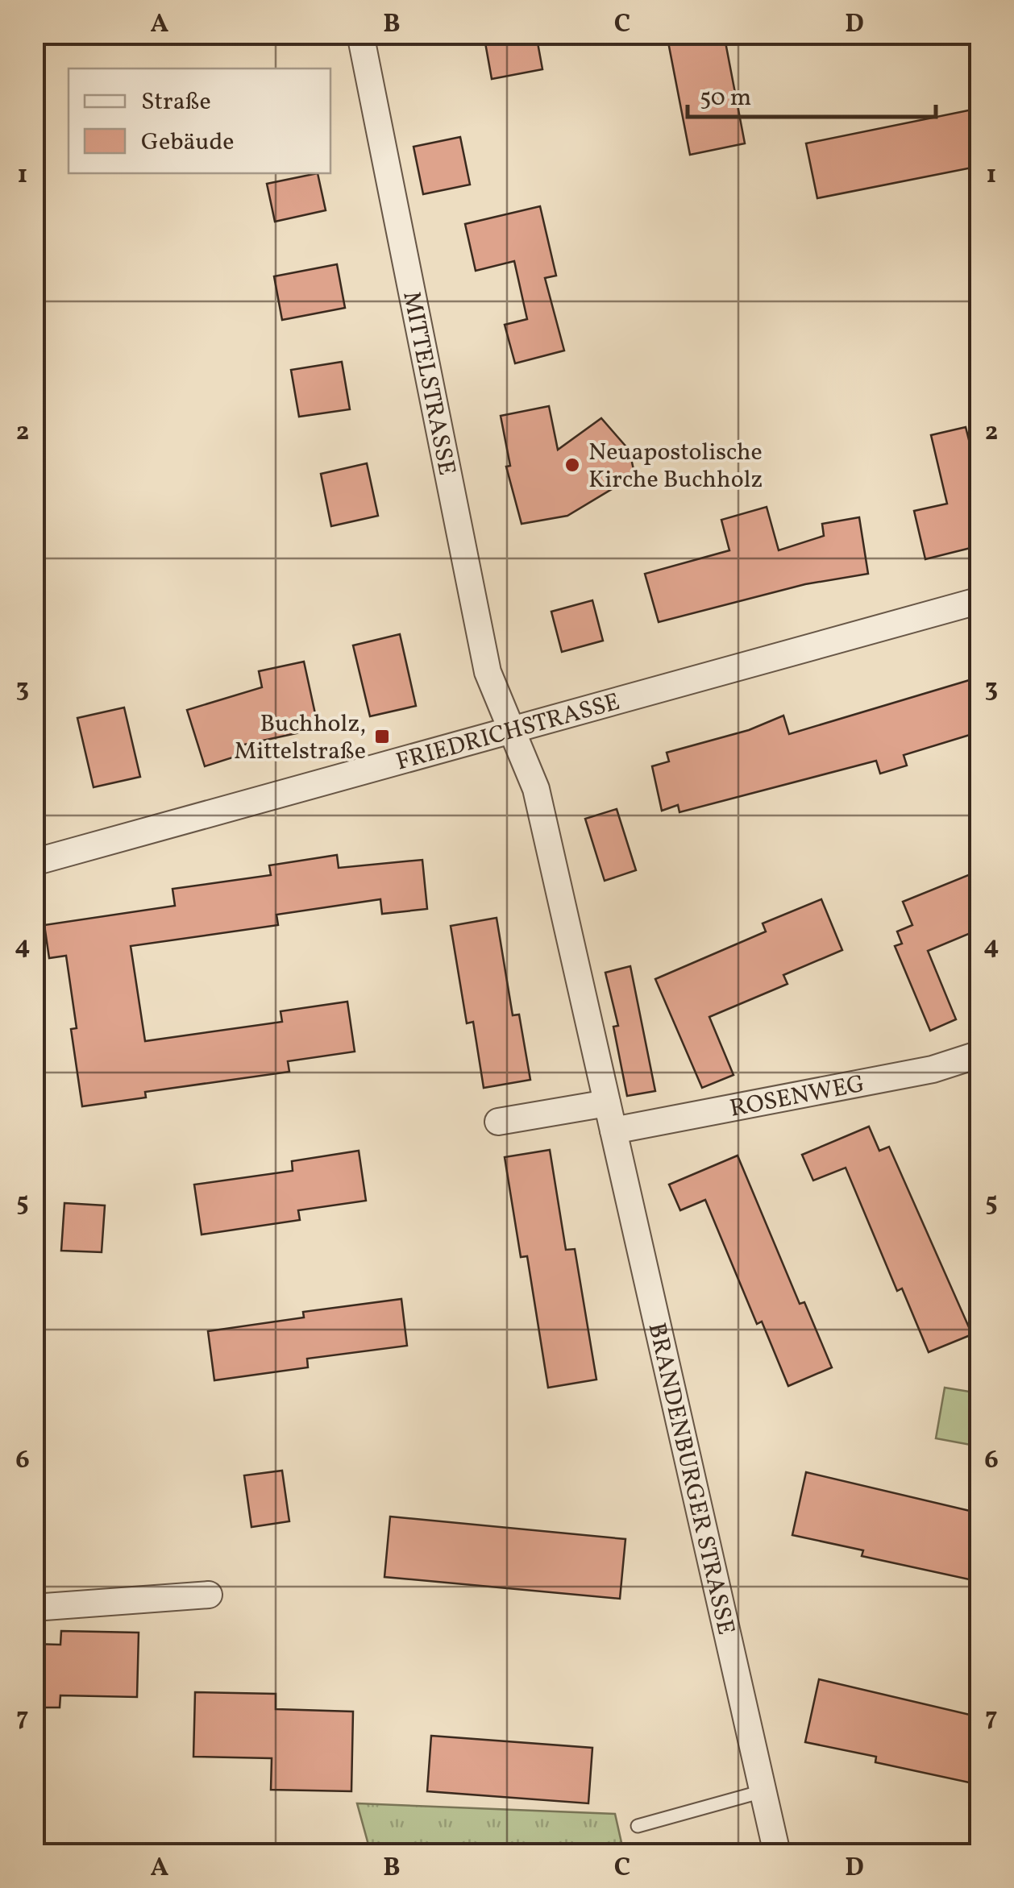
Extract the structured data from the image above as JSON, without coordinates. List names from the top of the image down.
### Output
{
  "streets": {
    "street": [
      "MITTELSTRASSE",
      "FRIEDRICHSTRASSE",
      "ROSENWEG",
      "BRANDENBURGER STRASSE"
    ]
  },
  "crossings": [
    ["MITTELSTRASSE", "FRIEDRICHSTRASSE"],
    ["MITTELSTRASSE", "BRANDENBURGER STRASSE"],
    ["FRIEDRICHSTRASSE", "BRANDENBURGER STRASSE"],
    ["ROSENWEG", "BRANDENBURGER STRASSE"]
  ],
  "places": {
    "other": ["Neuapostolische Kirche Buchholz"],
    "transit": ["Buchholz, Mittelstraße"]
  },
  "legend": ["Straße", "Gebäude"],
  "scale_bar": "50 m",
  "grid": {
    "columns": [
      "A",
      "B",
      "C",
      "D"
    ],
    "rows": [
      "1",
      "2",
      "3",
      "4",
      "5",
      "6",
      "7"
    ]
  }
}
